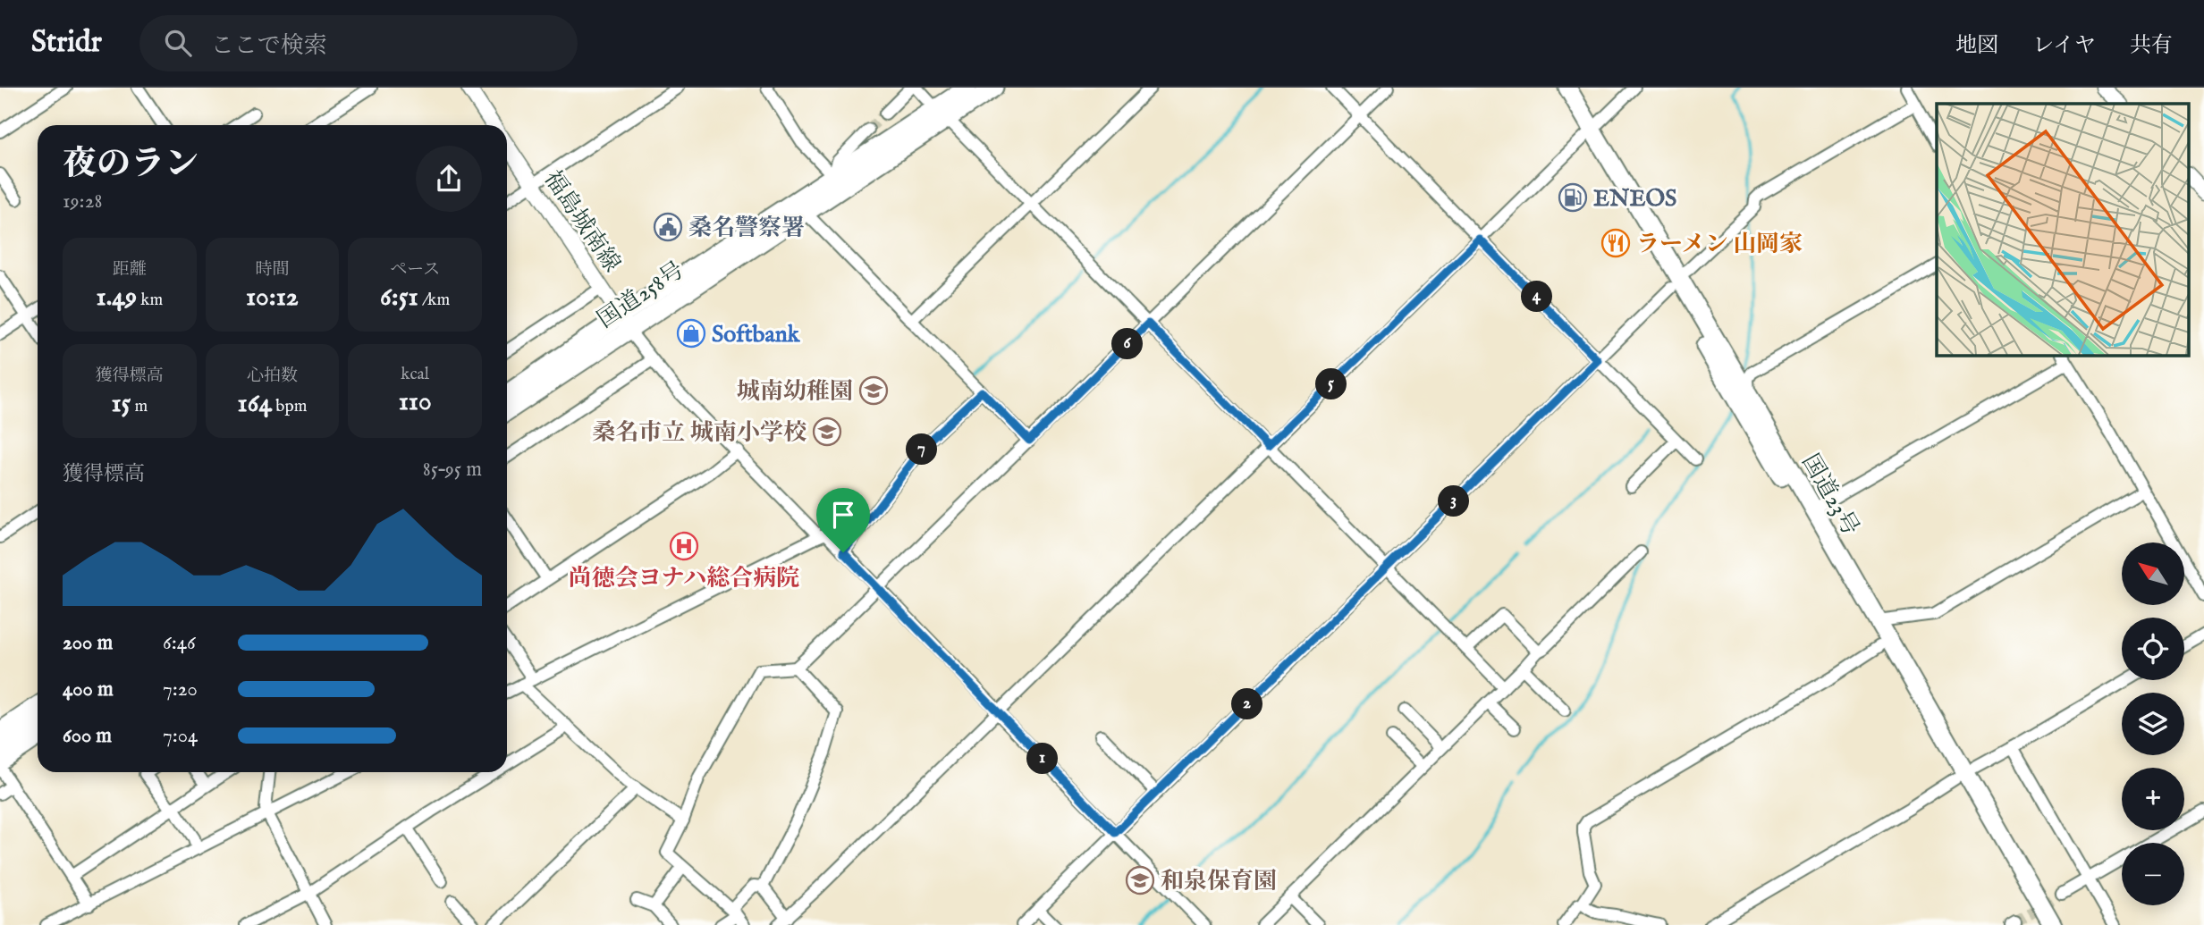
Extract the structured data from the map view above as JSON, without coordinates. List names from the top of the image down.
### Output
{
  "streets": {
    "highway": ["国道258号", "国道23号"],
    "main road": ["福島城南線"]
  },
  "crossings": [
    ["福島城南線", "国道258号"]
  ],
  "places": {
    "fuel station": ["ENEOS"],
    "public building": ["桑名警察署"],
    "restaurant": ["ラーメン 山岡家"],
    "shop": ["Softbank"],
    "school or university": ["城南幼稚園", "桑名市立 城南小学校", "和泉保育園"],
    "hospital": ["尚徳会ヨナハ総合病院"]
  },
  "north": "top left",
  "page": {
    "header": "Stridr",
    "search": "ここで検索",
    "nav": ["地図", "レイヤ", "共有"],
    "heading": ["夜のラン", "19:28"],
    "stats": [
      ["距離", "1.49 km"],
      ["時間", "10:12"],
      ["ペース", "6:51 /km"],
      ["獲得標高", "15 m"],
      ["心拍数", "164 bpm"],
      ["kcal", "110"]
    ],
    "pins": [
      "4",
      "6",
      "5",
      "7",
      "3",
      "2",
      "1"
    ],
    "chart": ["獲得標高", "85–95 m"],
    "map_buttons": ["+", "−"],
    "list": [
      {
        "name": "200 m",
        "note": "6:46"
      },
      {
        "name": "400 m",
        "note": "7:20"
      },
      {
        "name": "600 m",
        "note": "7:04"
      }
    ]
  }
}
